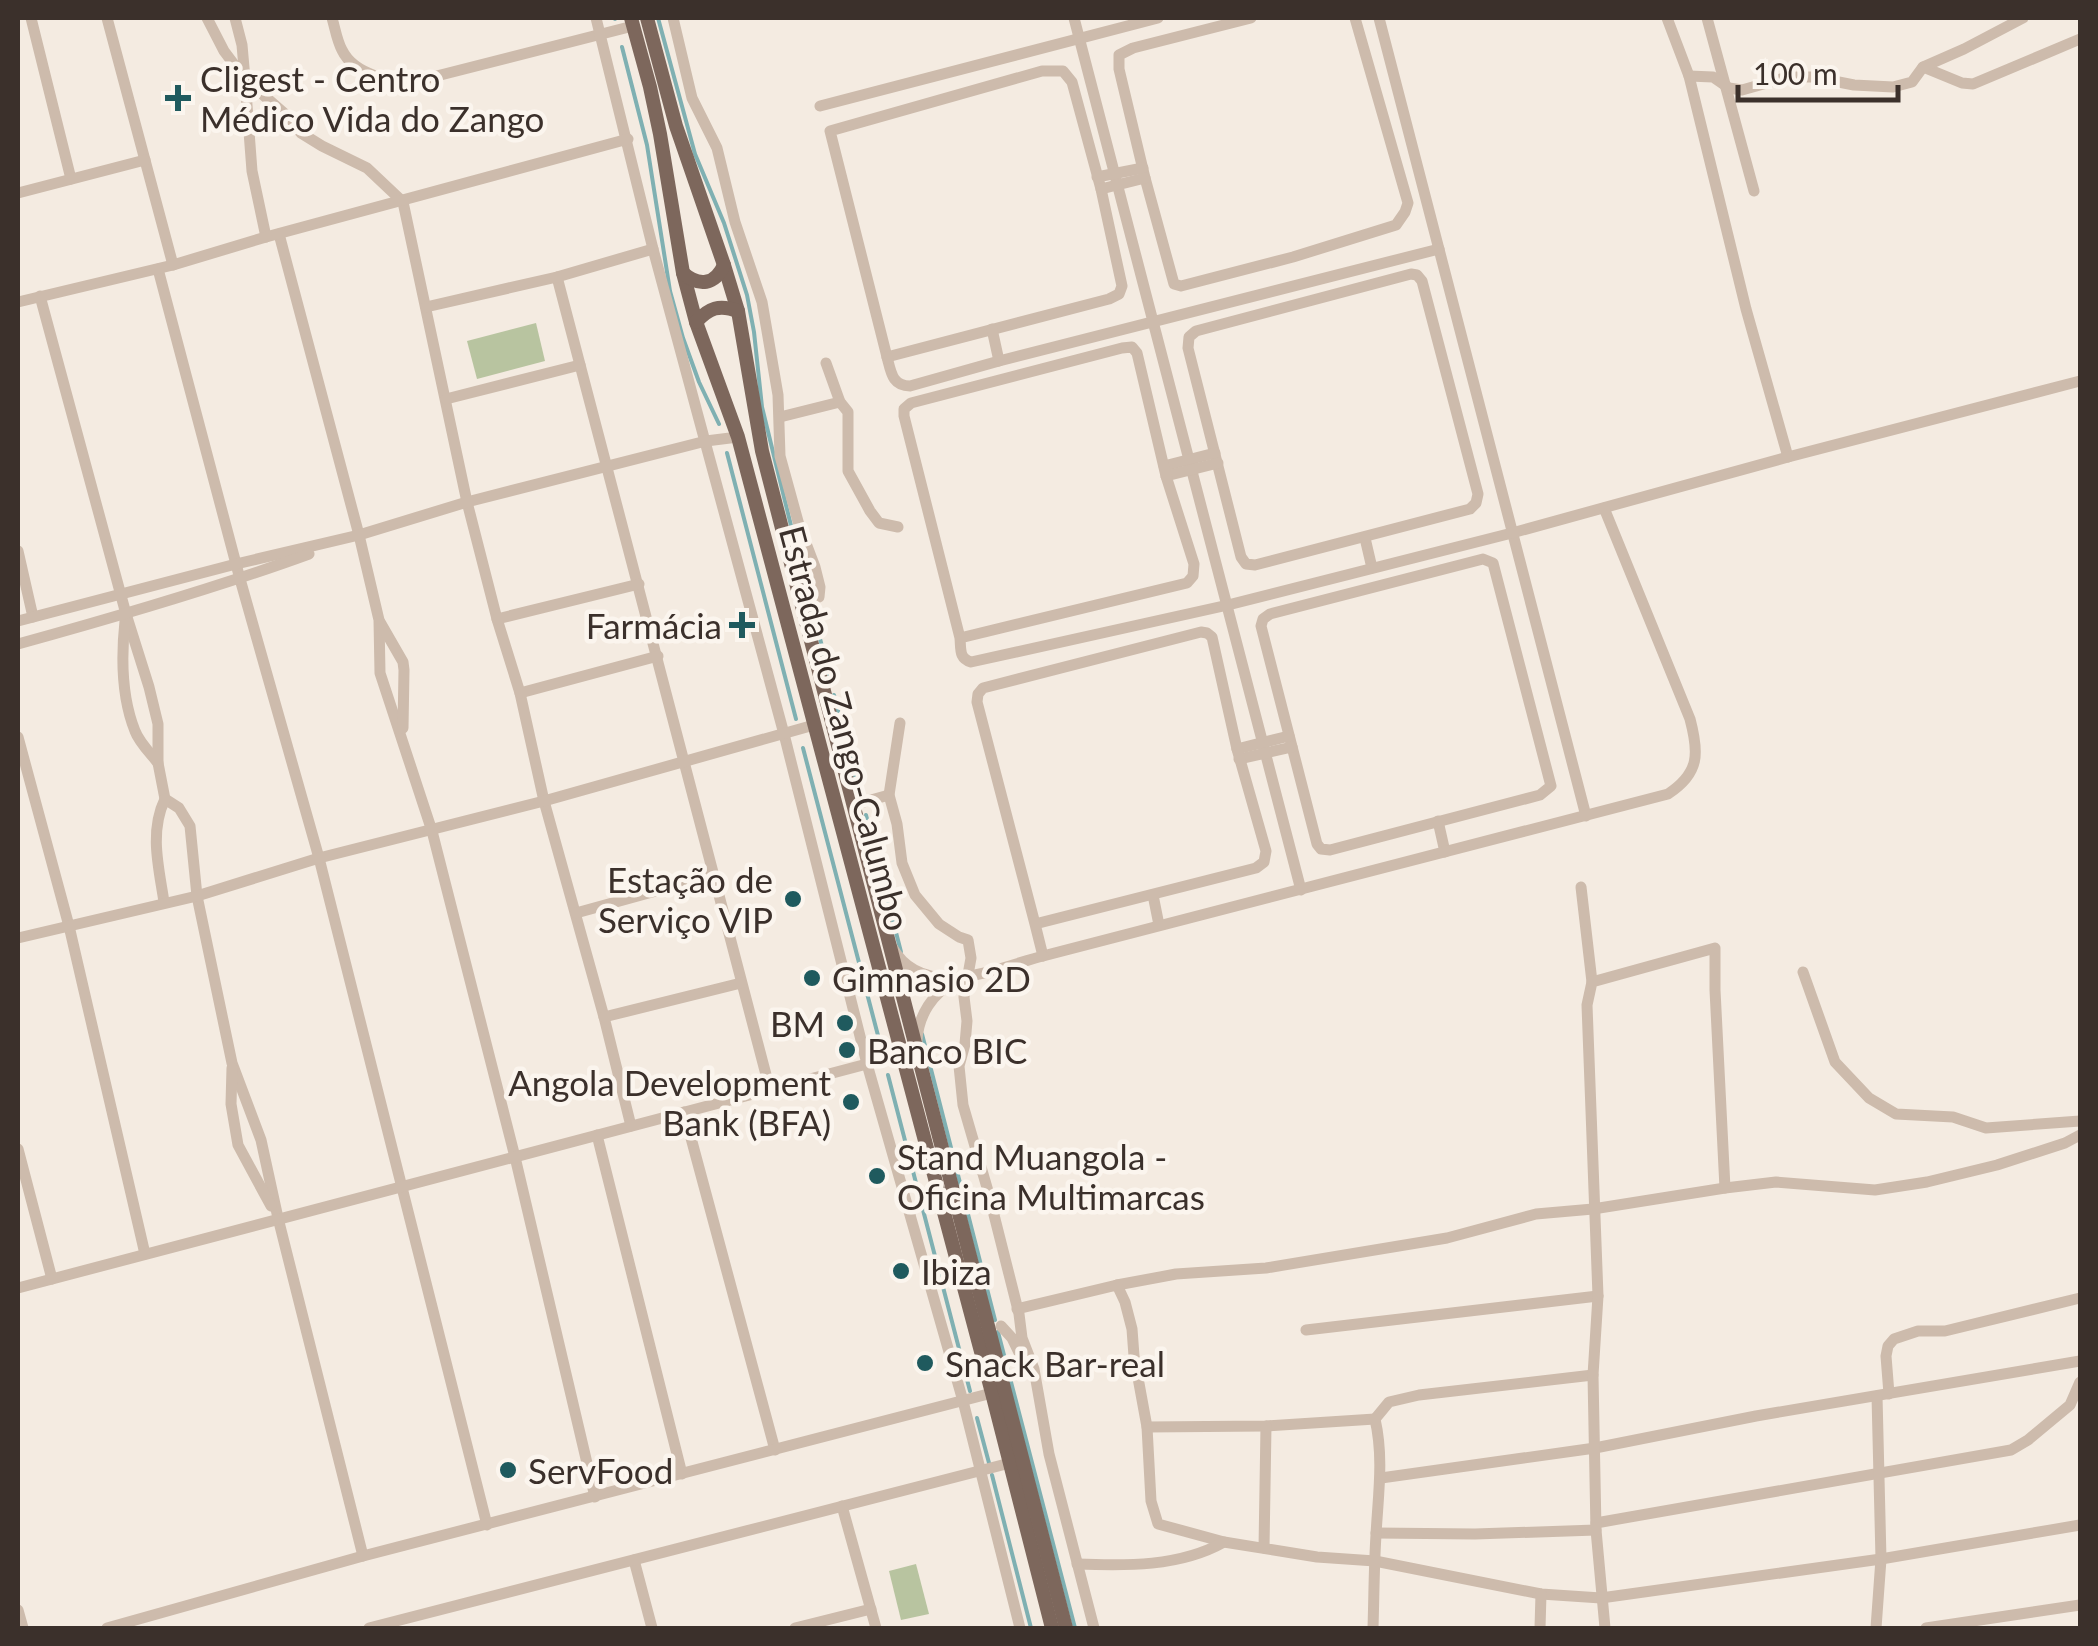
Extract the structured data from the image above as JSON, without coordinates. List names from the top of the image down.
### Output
{
  "streets": {
    "main road": ["Estrada do Zango-Calumbo"]
  },
  "places": {
    "health": ["Cligest - Centro Médico Vida do Zango", "Farmácia"],
    "other": [
      "Estação de Serviço VIP",
      "Gimnasio 2D",
      "BM",
      "Banco BIC",
      "Angola Development Bank (BFA)",
      "Stand Muangola - Oficina Multimarcas",
      "Ibiza",
      "Snack Bar-real",
      "ServFood"
    ]
  },
  "scale_bar": "100 m"
}
